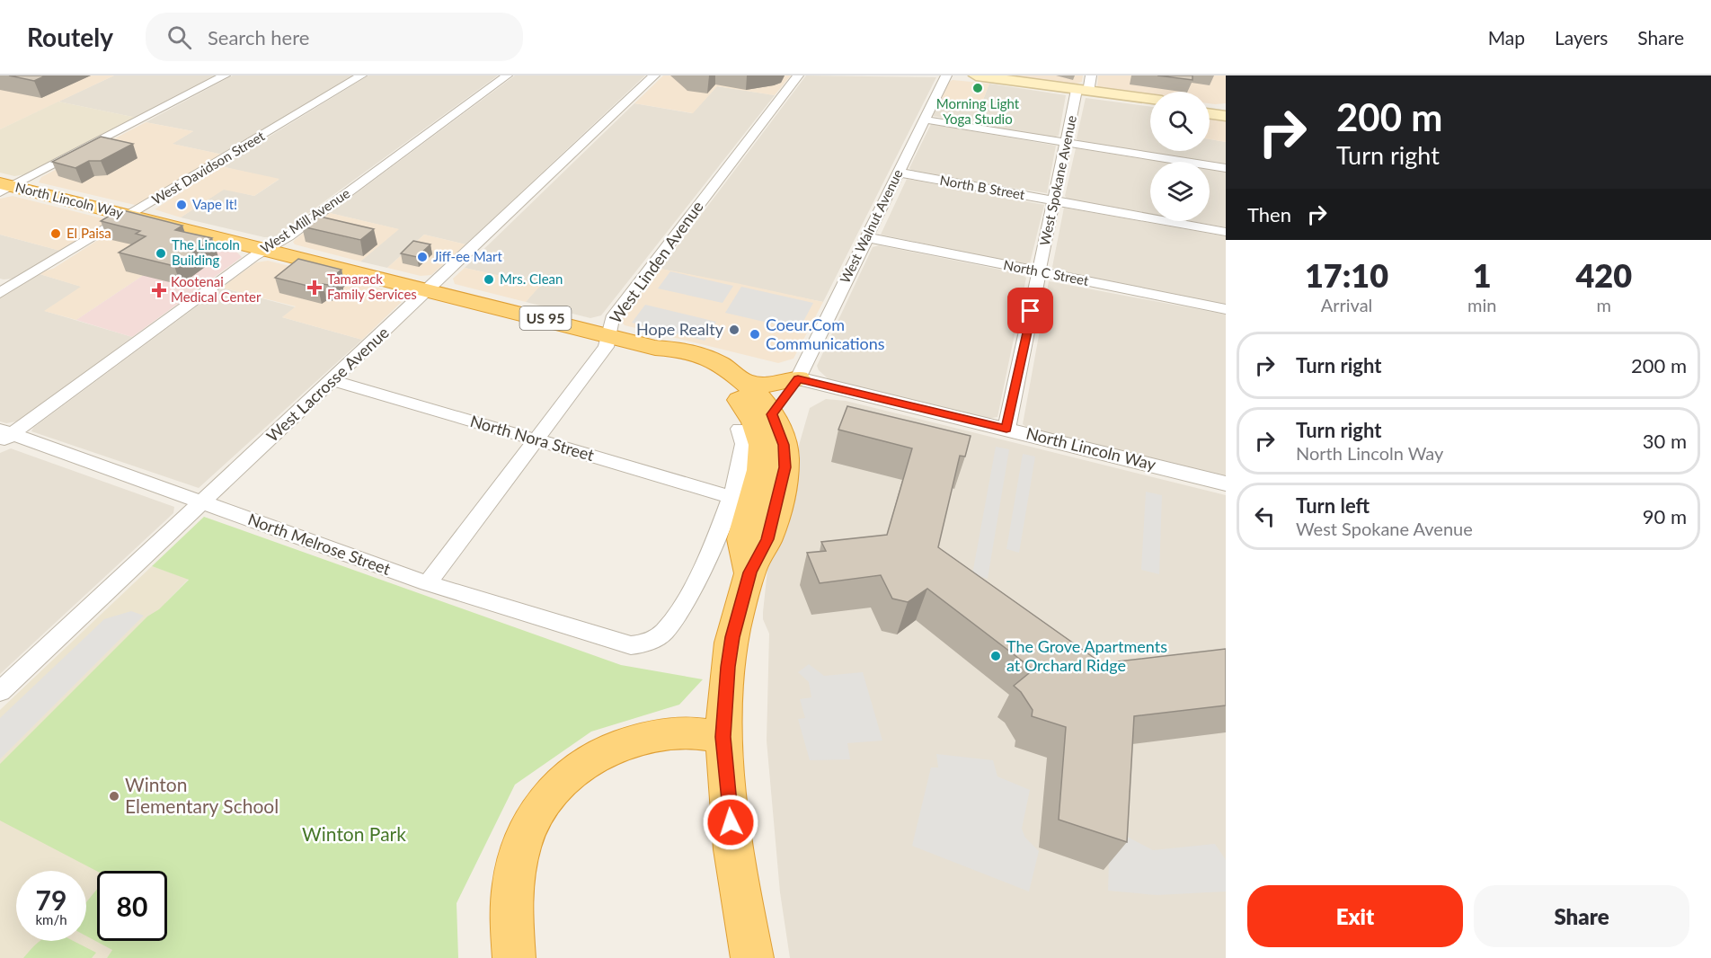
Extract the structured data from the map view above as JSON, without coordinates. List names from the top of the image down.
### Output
{
  "streets": {
    "highway": ["North Lincoln Way", "US 95"],
    "street": [
      "West Davidson Street",
      "West Spokane Avenue",
      "North B Street",
      "West Mill Avenue",
      "West Walnut Avenue",
      "West Linden Avenue",
      "North C Street",
      "West Lacrosse Avenue",
      "North Nora Street",
      "North Melrose Street"
    ]
  },
  "crossings": [
    ["West Davidson Street", "North Lincoln Way"],
    ["West Spokane Avenue", "North B Street"],
    ["West Spokane Avenue", "North Lincoln Way"],
    ["West Spokane Avenue", "North C Street"],
    ["North B Street", "West Walnut Avenue"],
    ["North Lincoln Way", "West Mill Avenue"],
    ["North Lincoln Way", "West Walnut Avenue"],
    ["North Lincoln Way", "West Linden Avenue"],
    ["North Lincoln Way", "US 95"],
    ["North Lincoln Way", "West Lacrosse Avenue"],
    ["West Mill Avenue", "North Melrose Street"],
    ["West Walnut Avenue", "North C Street"],
    ["West Linden Avenue", "US 95"],
    ["West Linden Avenue", "North Nora Street"],
    ["West Linden Avenue", "North Melrose Street"],
    ["West Lacrosse Avenue", "North Nora Street"],
    ["West Lacrosse Avenue", "North Melrose Street"],
    ["North Nora Street", "North Melrose Street"]
  ],
  "parks": ["Winton Park"],
  "places": {
    "other": [
      "Morning Light Yoga Studio",
      "Vape It!",
      "El Paisa",
      "The Lincoln Building",
      "Jiff-ee Mart",
      "Mrs. Clean",
      "Hope Realty",
      "Coeur.Com Communications",
      "The Grove Apartments at Orchard Ridge",
      "Winton Elementary School"
    ],
    "health": ["Tamarack Family Services", "Kootenai Medical Center"]
  },
  "page": {
    "header": "Routely",
    "search": "Search here",
    "nav": ["Map", "Layers", "Share"],
    "turn": ["200 m", "Turn right"],
    "then": "Then",
    "eta": [
      "17:10",
      "Arrival",
      "1",
      "min",
      "420",
      "m"
    ],
    "list": [
      {
        "name": "Turn right",
        "value": "200 m"
      },
      {
        "name": "Turn right",
        "note": "North Lincoln Way",
        "value": "30 m"
      },
      {
        "name": "Turn left",
        "note": "West Spokane Avenue",
        "value": "90 m"
      }
    ],
    "speed": "79 km/h",
    "limit": "80",
    "buttons": ["Exit", "Share"]
  }
}
